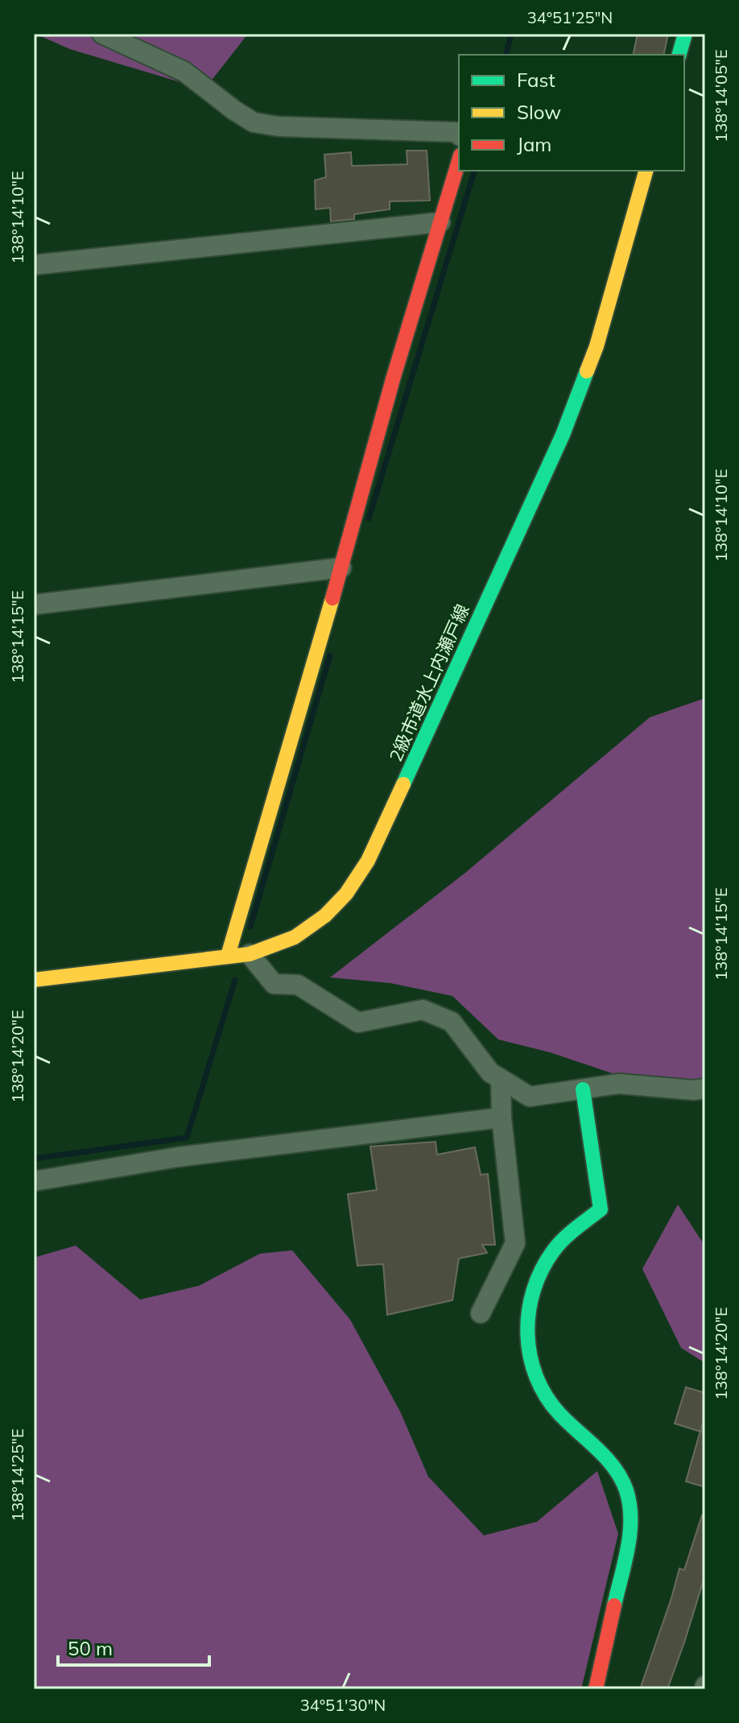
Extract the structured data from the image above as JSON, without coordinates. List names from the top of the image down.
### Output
{
  "streets": {
    "street": ["2級市道水上内瀬戸線"]
  },
  "legend": ["Fast", "Slow", "Jam"],
  "scale_bar": "50 m",
  "coordinates": [
    "34°51'25\"N",
    "138°14'05\"E",
    "138°14'10\"E",
    "138°14'15\"E",
    "138°14'20\"E",
    "138°14'25\"E",
    "34°51'30\"N"
  ]
}
